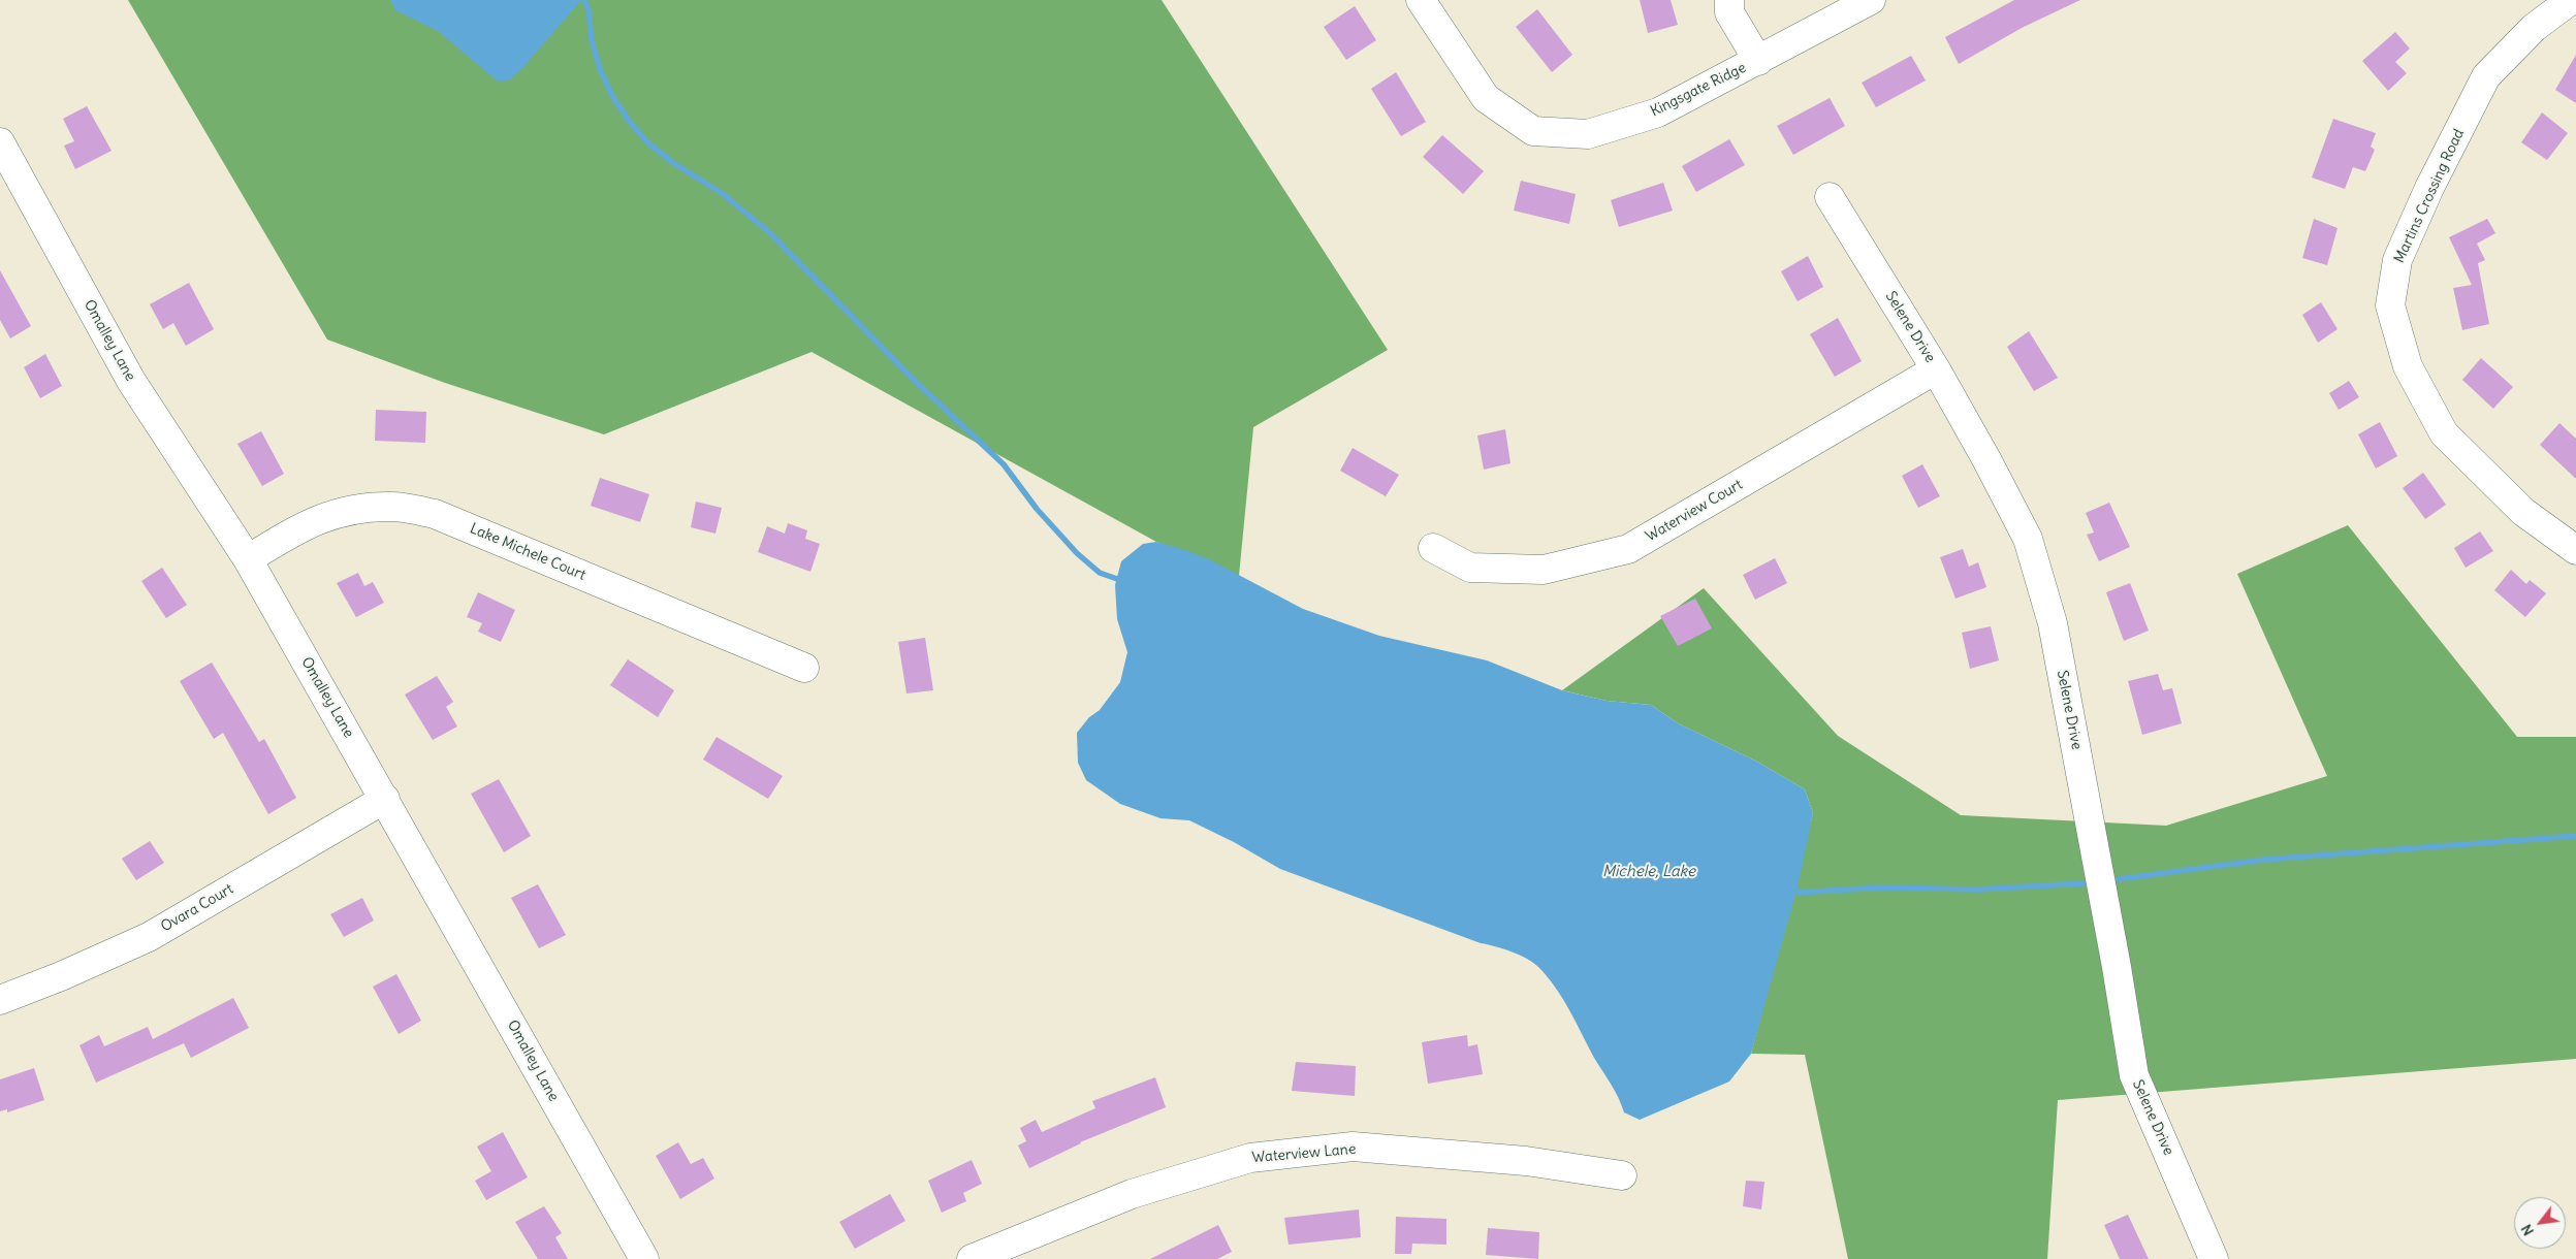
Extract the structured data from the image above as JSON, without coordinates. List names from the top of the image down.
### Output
{
  "streets": {
    "street": [
      "Kingsgate Ridge",
      "Martins Crossing Road",
      "Selene Drive",
      "Omalley Lane",
      "Waterview Court",
      "Lake Michele Court",
      "Ovara Court",
      "Waterview Lane"
    ]
  },
  "crossings": [
    ["Selene Drive", "Waterview Court"],
    ["Omalley Lane", "Lake Michele Court"],
    ["Omalley Lane", "Ovara Court"]
  ],
  "water": ["Michele, Lake"],
  "north": "bottom left"
}
